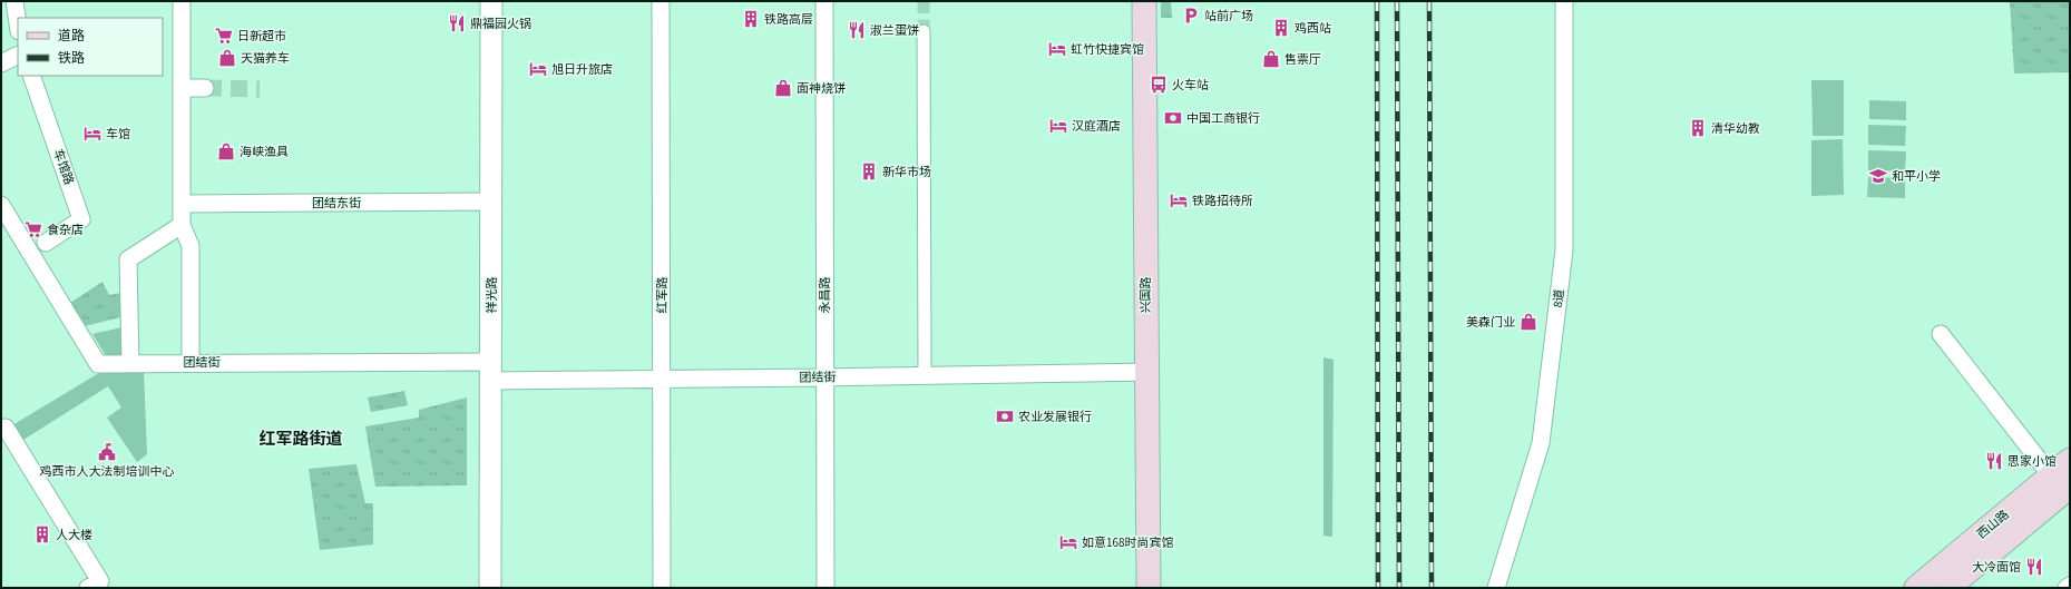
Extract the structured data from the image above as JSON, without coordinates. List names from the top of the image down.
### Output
{
  "streets": {
    "main road": ["兴国路", "西山路"],
    "street": [
      "车馆路",
      "团结东街",
      "祥光路",
      "红军路",
      "永昌路",
      "8道",
      "团结街"
    ]
  },
  "crossings": [
    ["团结东街", "祥光路"],
    ["祥光路", "团结街"],
    ["红军路", "团结街"],
    ["永昌路", "团结街"],
    ["兴国路", "团结街"]
  ],
  "districts": ["红军路街道"],
  "places": {
    "parking": ["站前广场"],
    "building": [
      "铁路高层",
      "鸡西站",
      "清华幼教",
      "新华市场",
      "人大楼"
    ],
    "restaurant": [
      "鼎福园火锅",
      "淑兰蛋饼",
      "思家小馆",
      "大冷面馆"
    ],
    "supermarket": ["日新超市", "食杂店"],
    "hotel": [
      "虹竹快捷宾馆",
      "旭日升旅店",
      "汉庭酒店",
      "车馆",
      "铁路招待所",
      "如意168时尚宾馆"
    ],
    "shop": [
      "天猫养车",
      "售票厅",
      "面神烧饼",
      "海峡渔具",
      "美森门业"
    ],
    "bus stop": ["火车站"],
    "bank": ["中国工商银行", "农业发展银行"],
    "school or university": ["和平小学"],
    "public building": ["鸡西市人大法制培训中心"]
  },
  "legend": ["道路", "铁路"]
}
